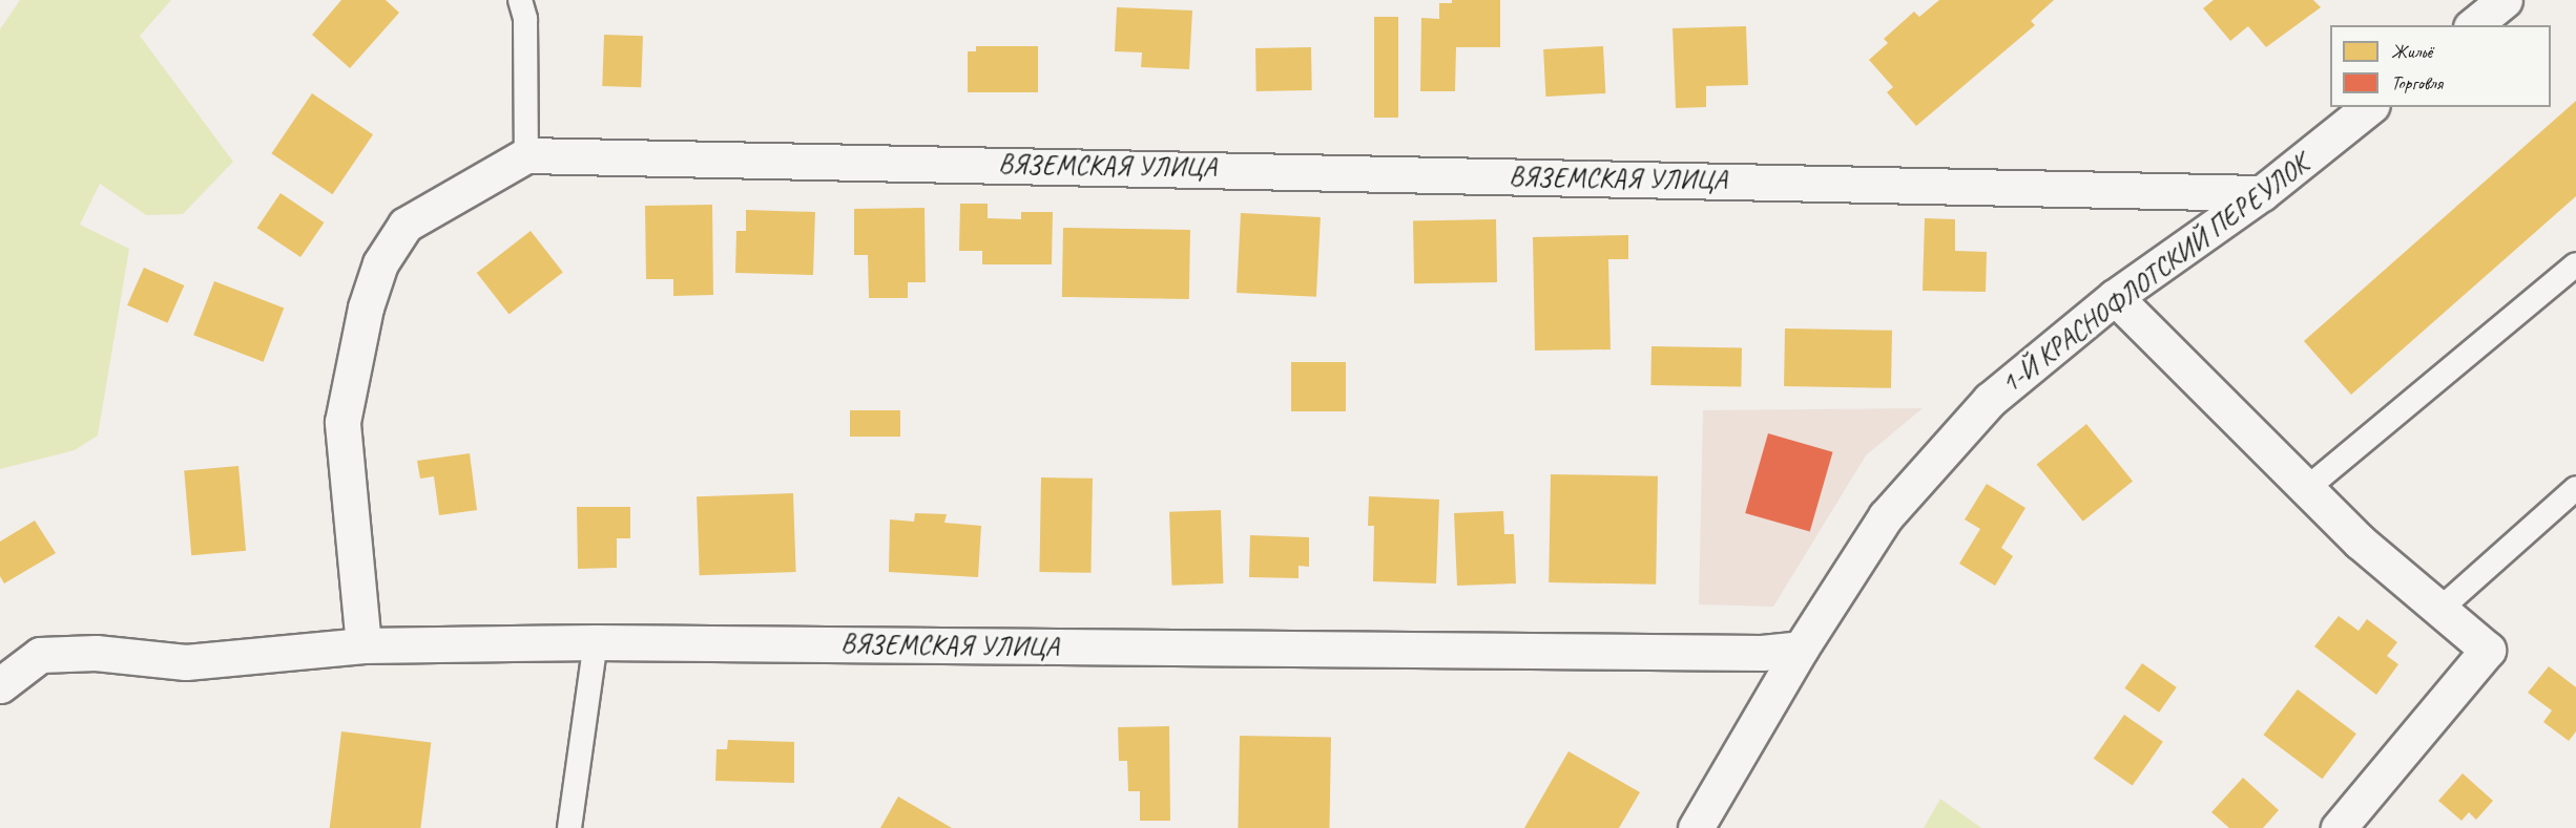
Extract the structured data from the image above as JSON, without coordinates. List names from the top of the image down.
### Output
{
  "streets": {
    "street": ["ВЯЗЕМСКАЯ УЛИЦА", "1-Й КРАСНОФЛОТСКИЙ ПЕРЕУЛОК"]
  },
  "crossings": [
    ["ВЯЗЕМСКАЯ УЛИЦА", "1-Й КРАСНОФЛОТСКИЙ ПЕРЕУЛОК"]
  ],
  "legend": ["Жильё", "Торговля"]
}
